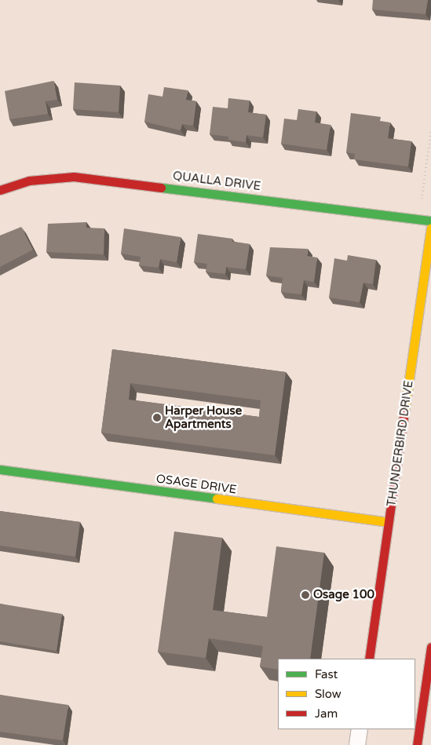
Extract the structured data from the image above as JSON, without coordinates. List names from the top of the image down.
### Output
{
  "streets": {
    "main road": ["QUALLA DRIVE", "THUNDERBIRD DRIVE", "OSAGE DRIVE"]
  },
  "crossings": [
    ["THUNDERBIRD DRIVE", "OSAGE DRIVE"]
  ],
  "places": ["Harper House Apartments", "Osage 100"],
  "legend": ["Fast", "Slow", "Jam"]
}
